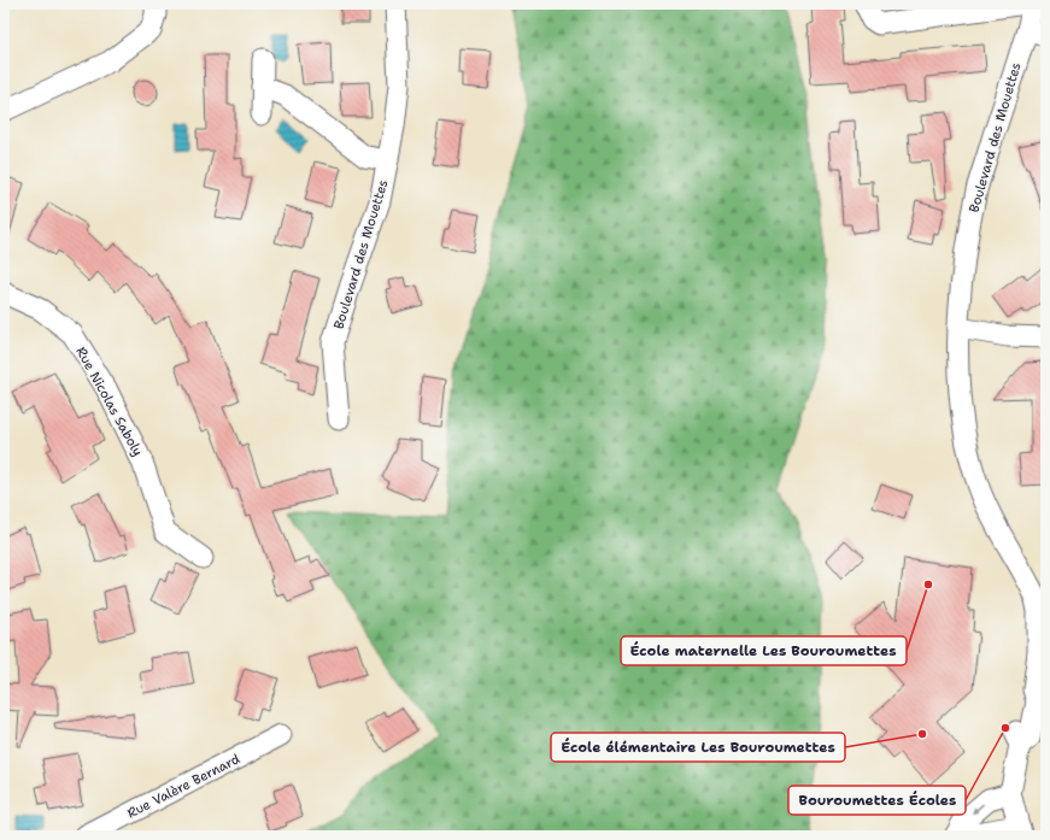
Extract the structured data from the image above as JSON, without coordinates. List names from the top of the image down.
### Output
{
  "streets": {
    "street": ["Boulevard des Mouettes", "Rue Nicolas Saboly", "Rue Valère Bernard"]
  },
  "places": ["École maternelle Les Bouroumettes", "Bouroumettes Écoles", "École élémentaire Les Bouroumettes"]
}
